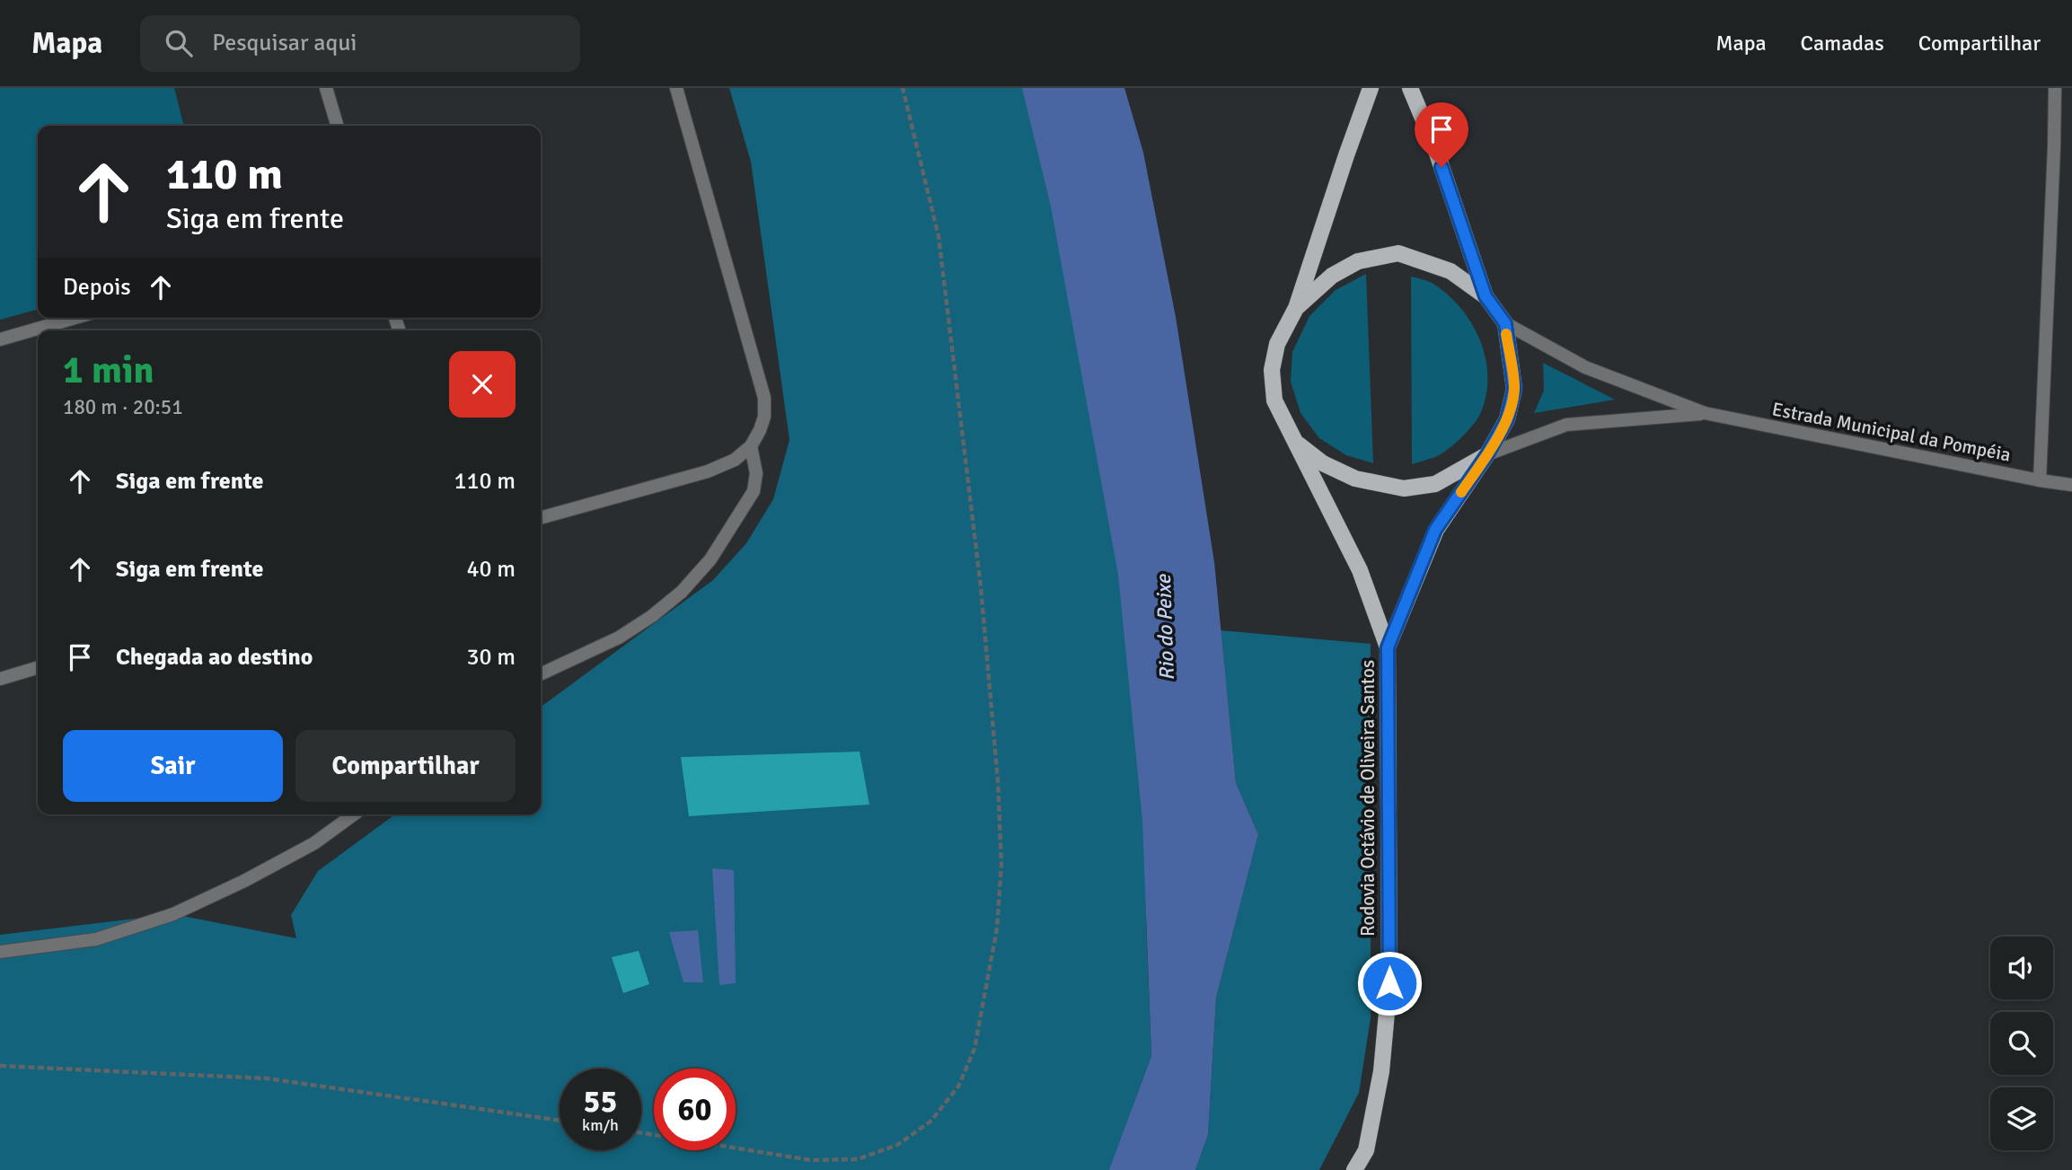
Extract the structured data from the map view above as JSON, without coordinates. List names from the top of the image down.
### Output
{
  "streets": {
    "main road": ["Rodovia Octávio de Oliveira Santos"],
    "street": ["Estrada Municipal da Pompéia"]
  },
  "crossings": [
    ["Estrada Municipal da Pompéia", "Rodovia Octávio de Oliveira Santos"]
  ],
  "water": ["Rio do Peixe"],
  "page": {
    "header": "Mapa",
    "search": "Pesquisar aqui",
    "nav": ["Mapa", "Camadas", "Compartilhar"],
    "turn": ["110 m", "Siga em frente"],
    "then": "Depois",
    "heading": ["1 min", "180 m · 20:51"],
    "list": [
      {
        "name": "Siga em frente",
        "value": "110 m"
      },
      {
        "name": "Siga em frente",
        "value": "40 m"
      },
      {
        "name": "Chegada ao destino",
        "value": "30 m"
      }
    ],
    "buttons": ["Sair", "Compartilhar"],
    "speed": "55 km/h",
    "limit": "60"
  }
}
